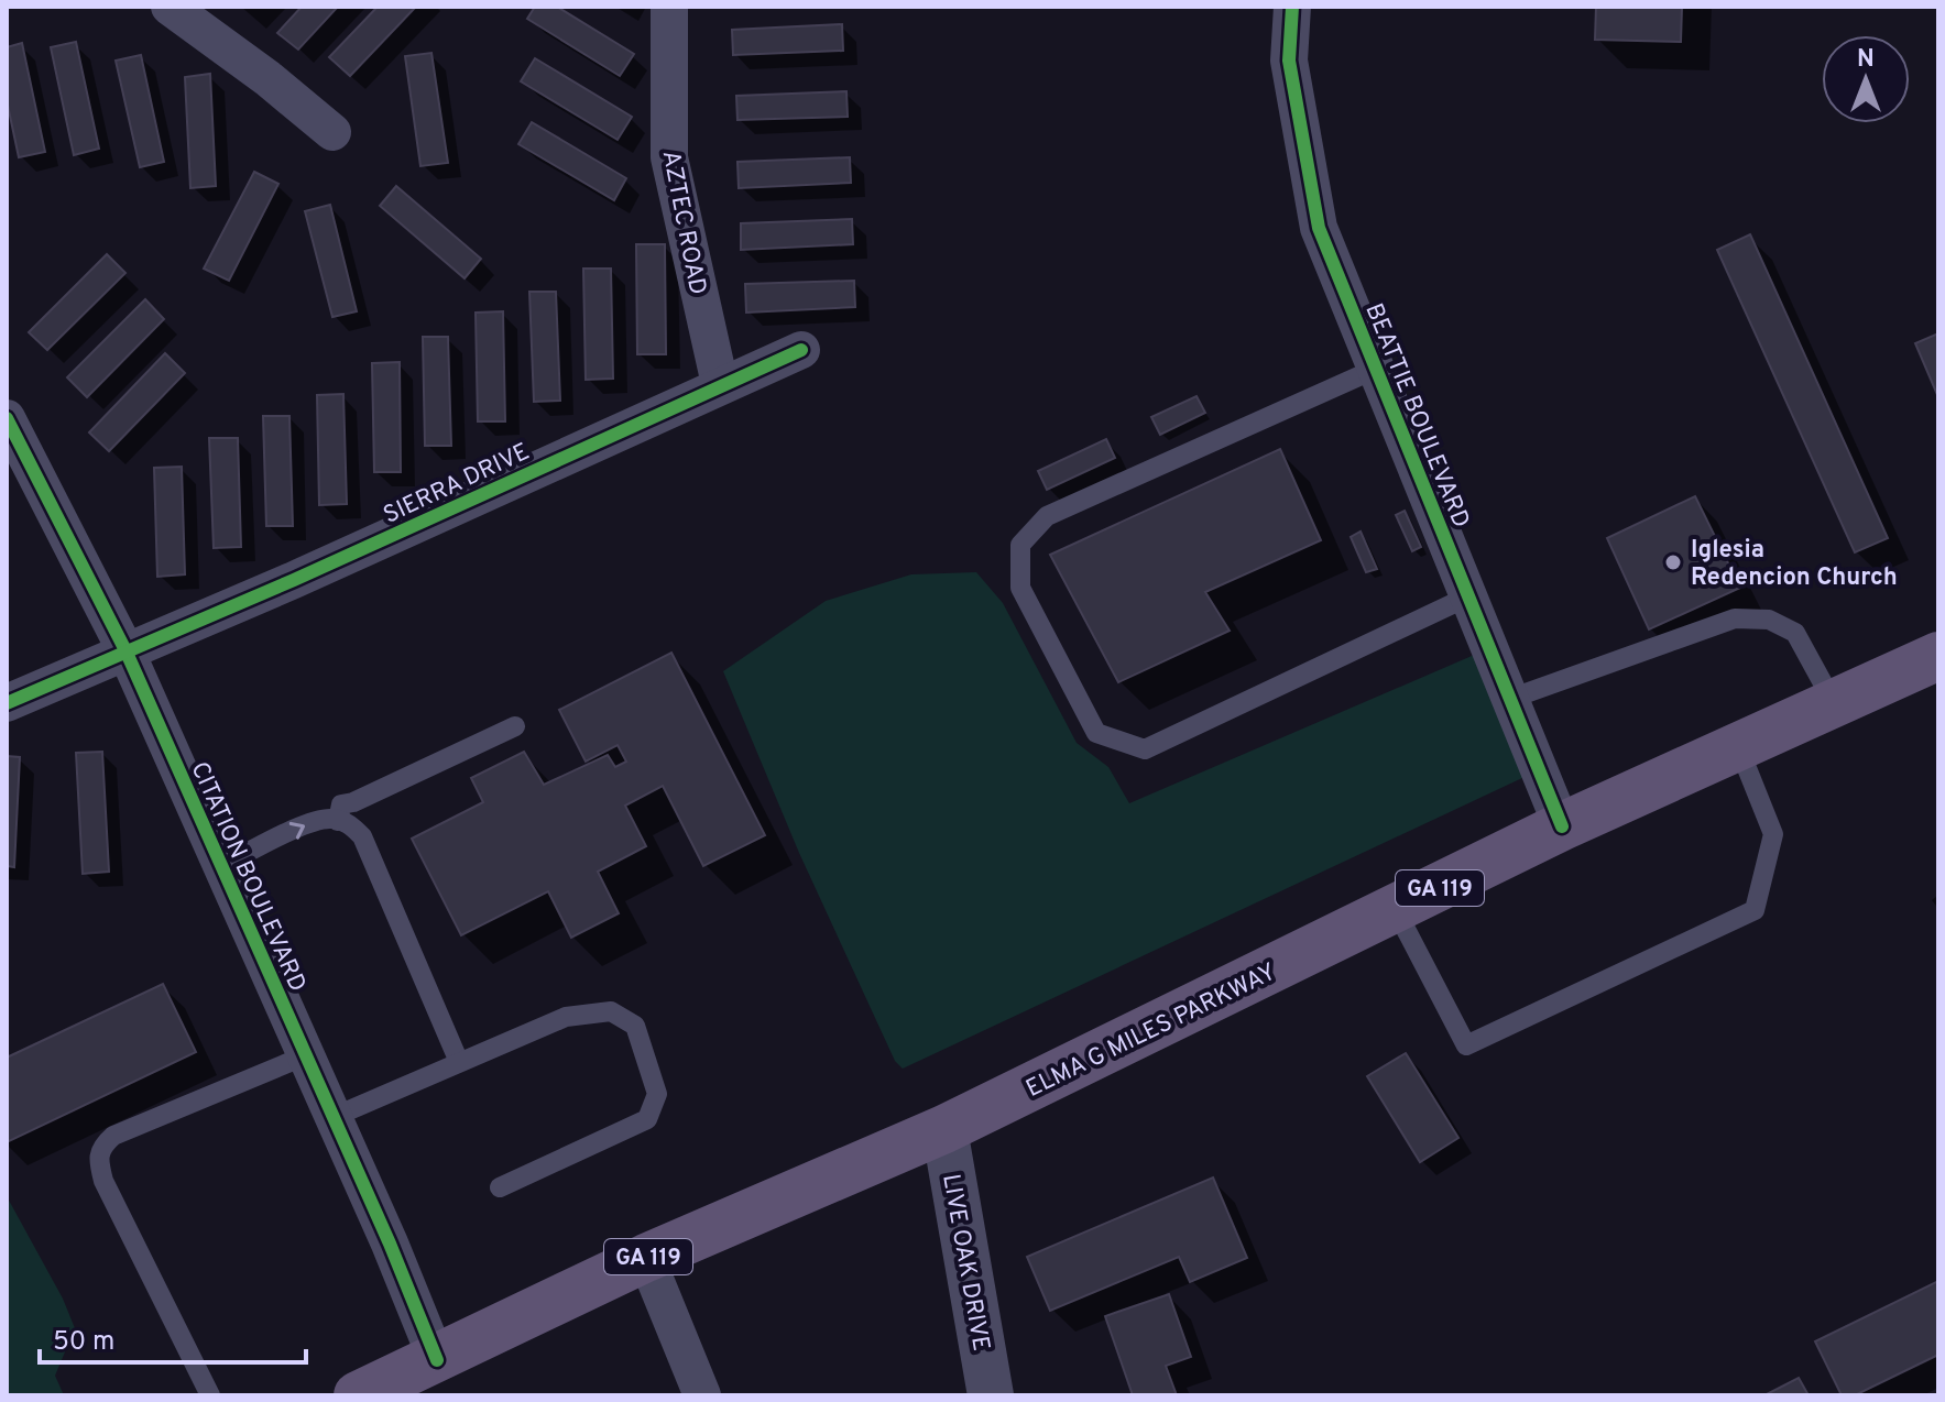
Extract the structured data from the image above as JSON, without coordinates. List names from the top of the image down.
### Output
{
  "streets": {
    "main road": ["GA 119", "ELMA G MILES PARKWAY"],
    "street": [
      "AZTEC ROAD",
      "BEATTIE BOULEVARD",
      "SIERRA DRIVE",
      "CITATION BOULEVARD",
      "LIVE OAK DRIVE"
    ]
  },
  "crossings": [
    ["AZTEC ROAD", "SIERRA DRIVE"],
    ["BEATTIE BOULEVARD", "ELMA G MILES PARKWAY"],
    ["SIERRA DRIVE", "CITATION BOULEVARD"],
    ["CITATION BOULEVARD", "ELMA G MILES PARKWAY"],
    ["ELMA G MILES PARKWAY", "LIVE OAK DRIVE"]
  ],
  "places": ["Iglesia Redencion Church"],
  "scale_bar": "50 m",
  "north": "top"
}
